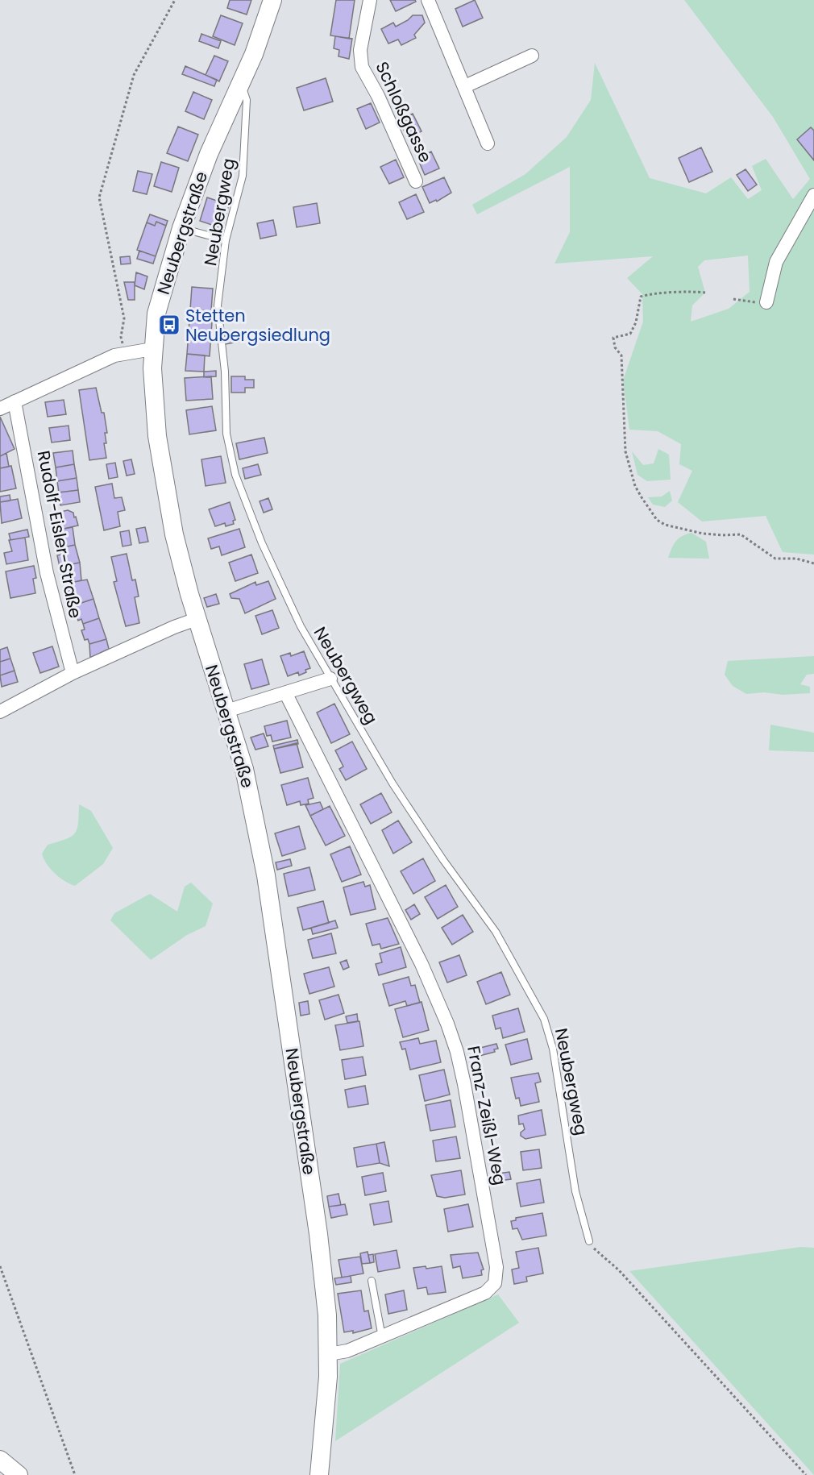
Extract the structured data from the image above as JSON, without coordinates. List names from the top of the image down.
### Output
{
  "streets": {
    "street": [
      "Schloßgasse",
      "Neubergstraße",
      "Rudolf-Eisler-Straße",
      "Franz-Zeißl-Weg"
    ],
    "lane": ["Neubergweg"]
  },
  "crossings": [
    ["Neubergweg", "Neubergstraße"],
    ["Neubergstraße", "Franz-Zeißl-Weg"]
  ],
  "places": {
    "bus stop": ["Stetten Neubergsiedlung"]
  }
}
